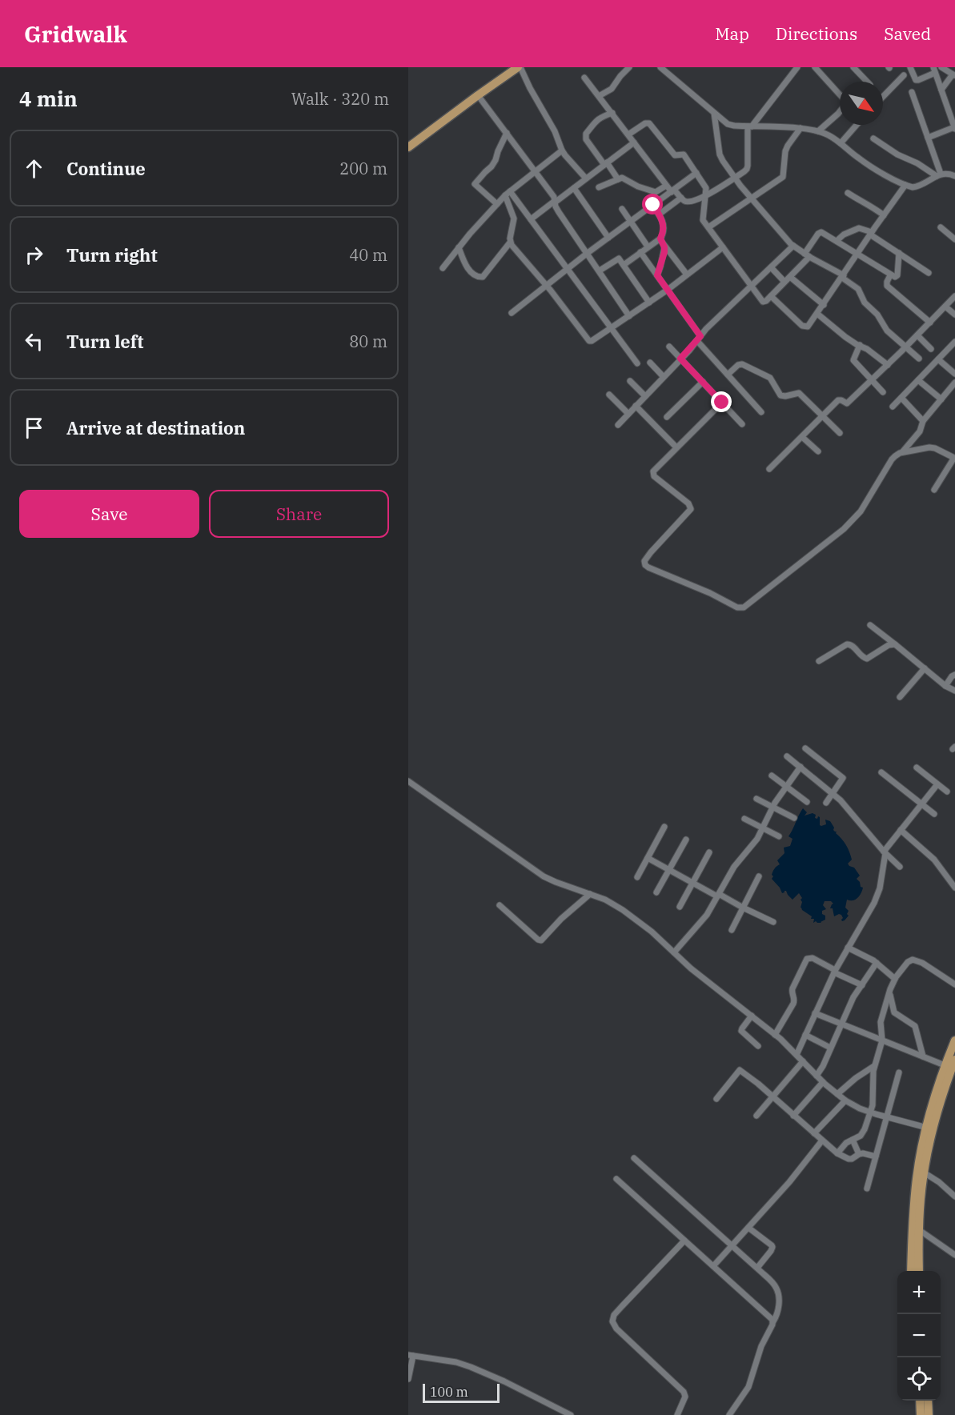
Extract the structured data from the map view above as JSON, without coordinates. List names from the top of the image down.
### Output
{
  "scale_bar": "100 m",
  "north": "bottom right",
  "page": {
    "header": "Gridwalk",
    "nav": ["Map", "Directions", "Saved"],
    "heading": ["4 min", "Walk · 320 m"],
    "list": [
      ["Continue", "200 m"],
      ["Turn right", "40 m"],
      ["Turn left", "80 m"],
      "Arrive at destination"
    ],
    "buttons": ["Save", "Share"],
    "map_buttons": ["+", "−"],
    "scale": "100 m"
  }
}
